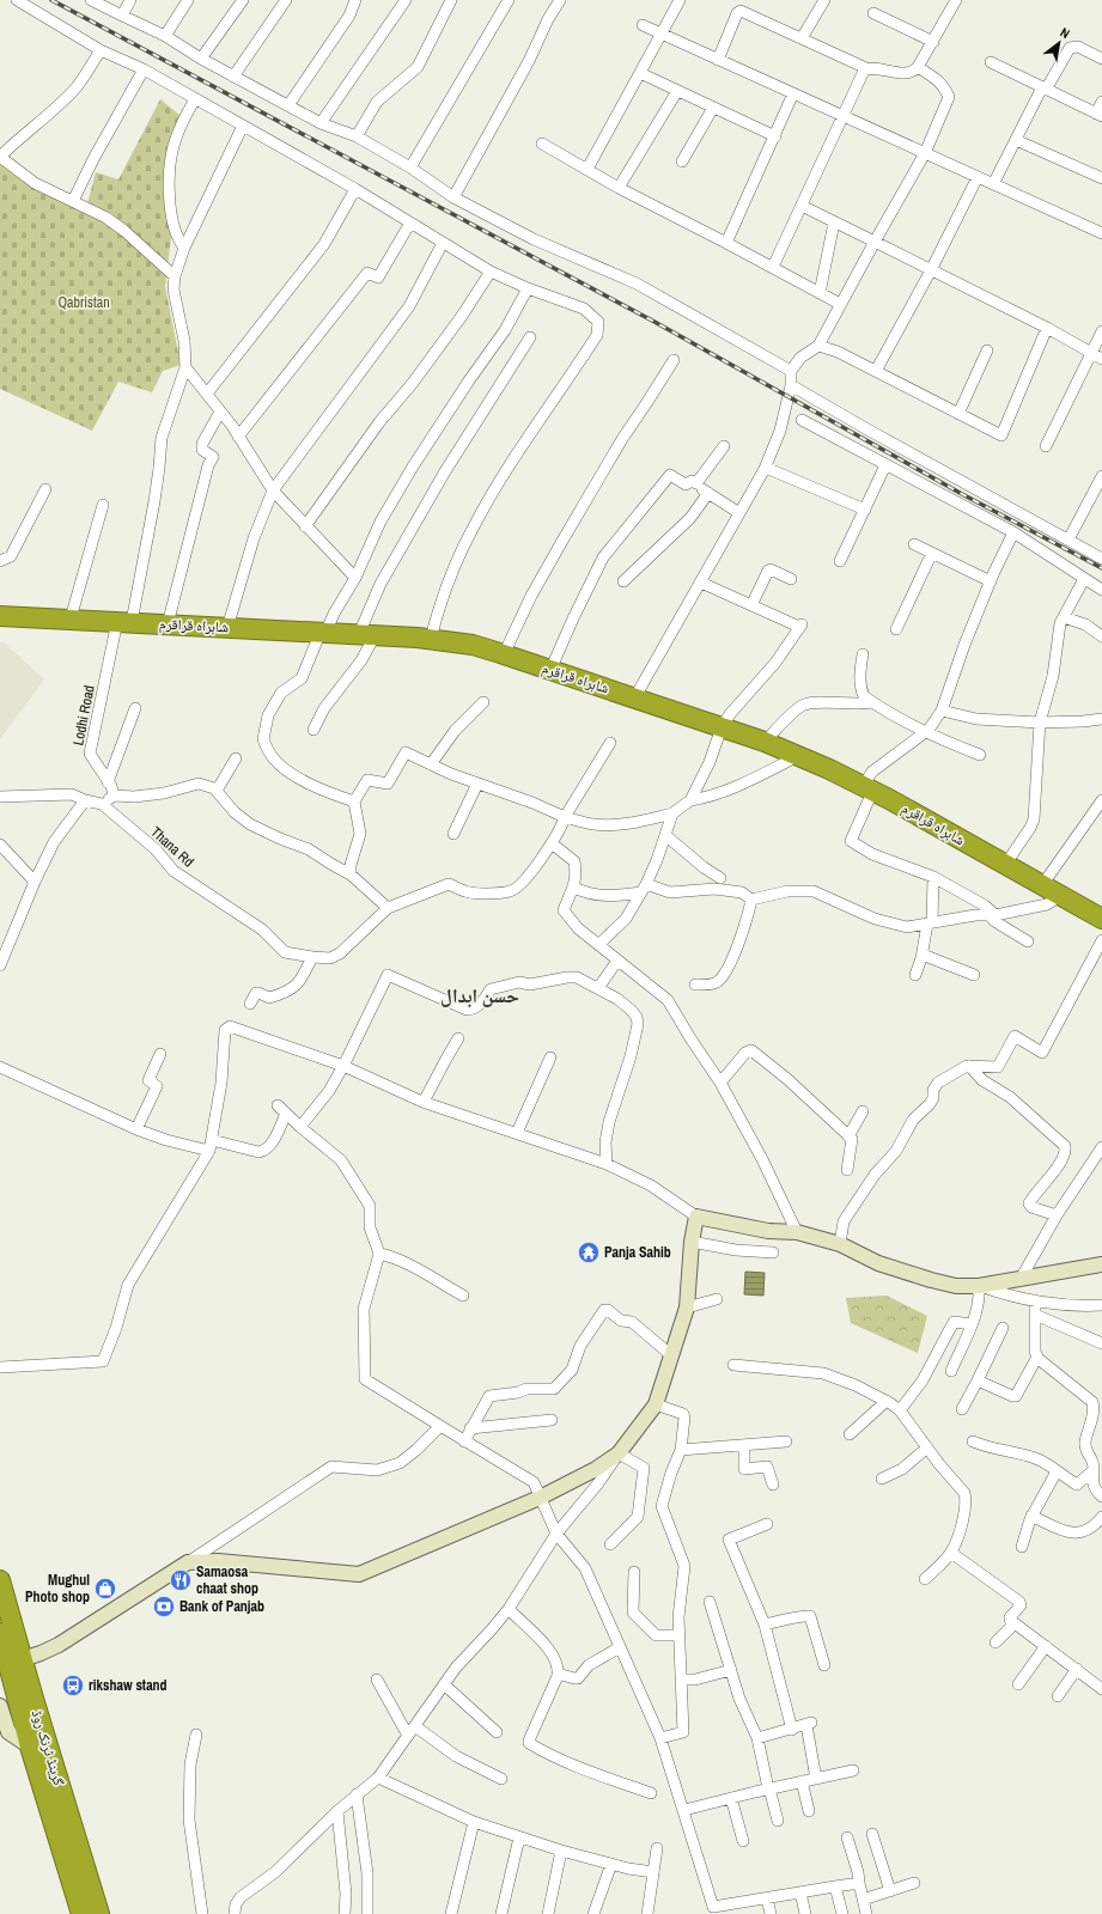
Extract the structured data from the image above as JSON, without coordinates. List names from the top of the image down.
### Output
{
  "streets": {
    "highway": ["شاہراہ قراقرم", "گرینڈ ٹرنک روڈ"],
    "street": ["Lodhi Road", "Thana Rd"]
  },
  "crossings": [
    ["شاہراہ قراقرم", "Lodhi Road"]
  ],
  "districts": ["حسن ابدال"],
  "parks": ["Qabristan"],
  "places": {
    "temple": ["Panja Sahib"],
    "restaurant": ["Samaosa chaat shop"],
    "shop": ["Mughul Photo shop"],
    "bank": ["Bank of Panjab"],
    "bus stop": ["rikshaw stand"]
  },
  "north": "top right"
}
